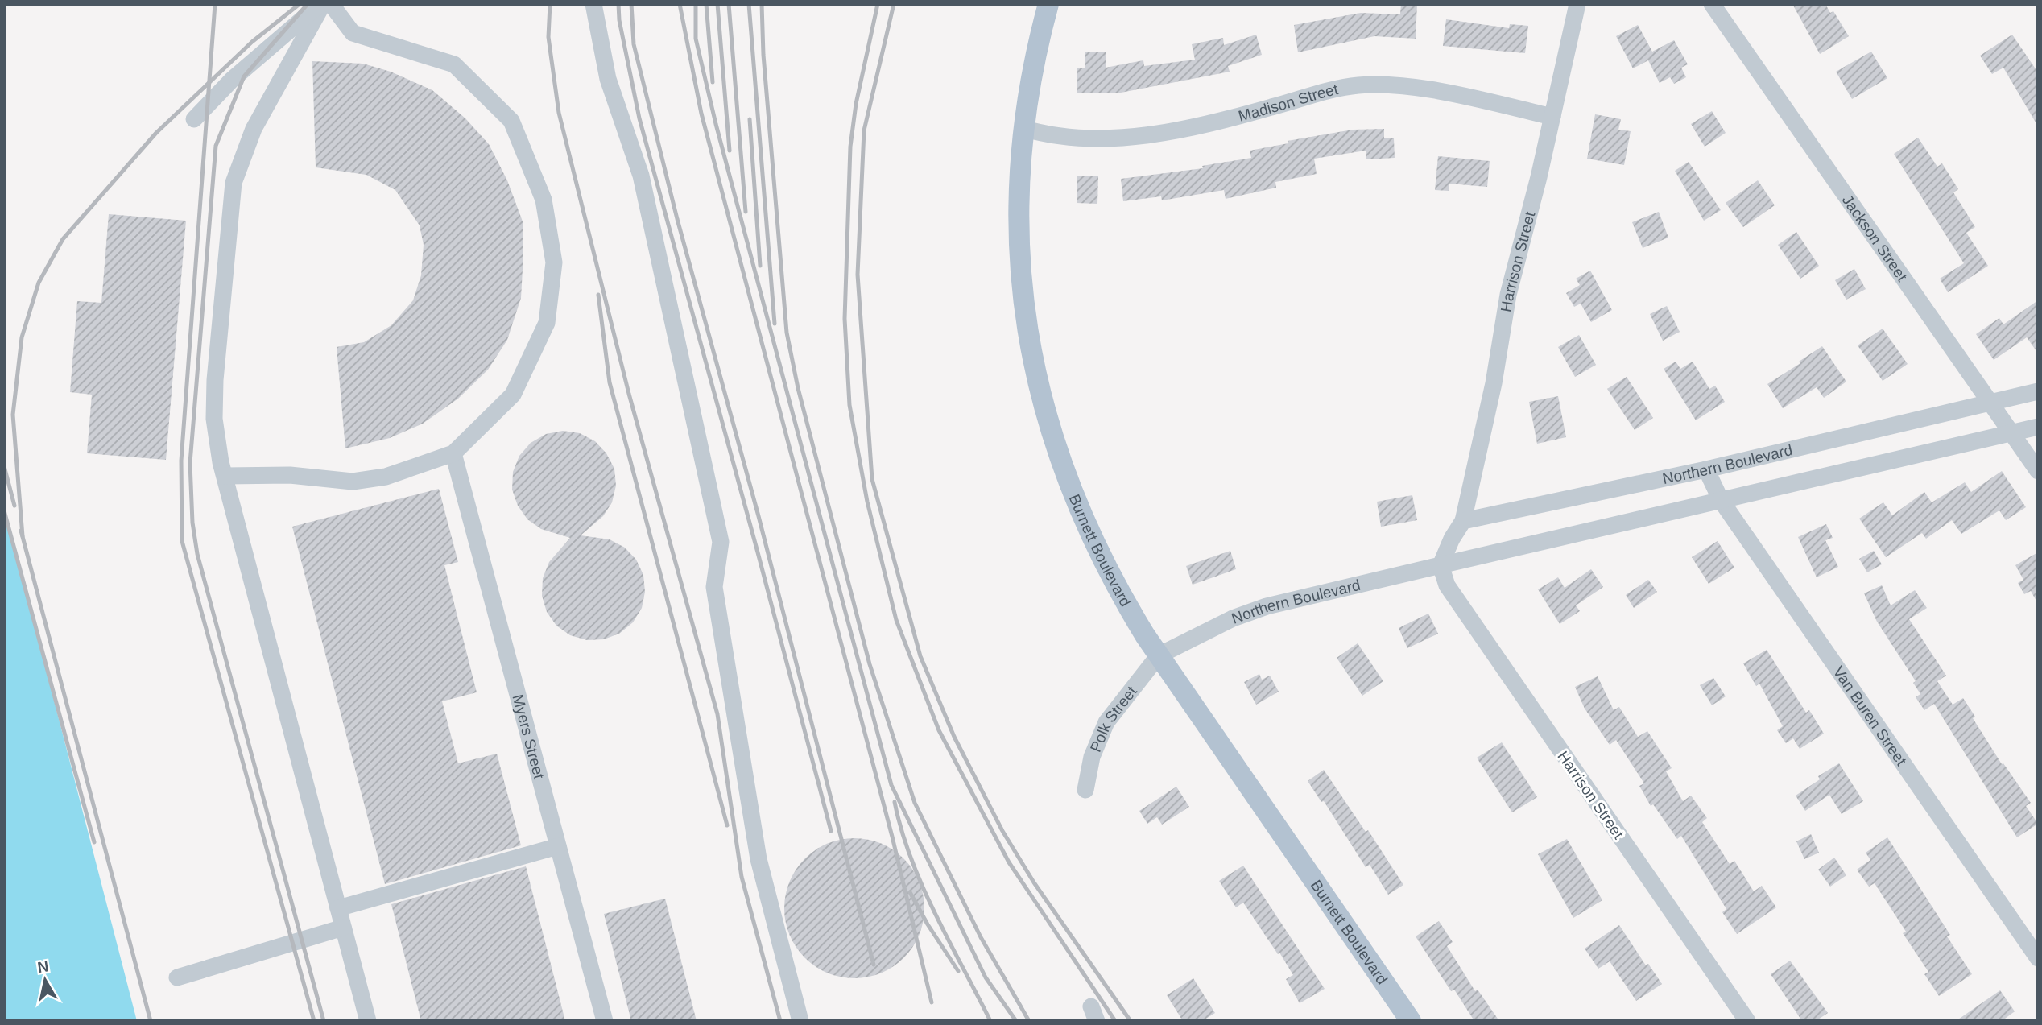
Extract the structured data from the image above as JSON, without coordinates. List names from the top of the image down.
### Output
{
  "streets": {
    "main road": ["Burnett Boulevard"],
    "street": [
      "Madison Street",
      "Jackson Street",
      "Harrison Street",
      "Northern Boulevard",
      "Van Buren Street",
      "Polk Street",
      "Myers Street"
    ]
  },
  "crossings": [
    ["Madison Street", "Harrison Street"],
    ["Madison Street", "Burnett Boulevard"],
    ["Jackson Street", "Northern Boulevard"],
    ["Harrison Street", "Northern Boulevard"],
    ["Northern Boulevard", "Burnett Boulevard"],
    ["Northern Boulevard", "Van Buren Street"],
    ["Northern Boulevard", "Polk Street"],
    ["Burnett Boulevard", "Polk Street"]
  ],
  "north": "top"
}
